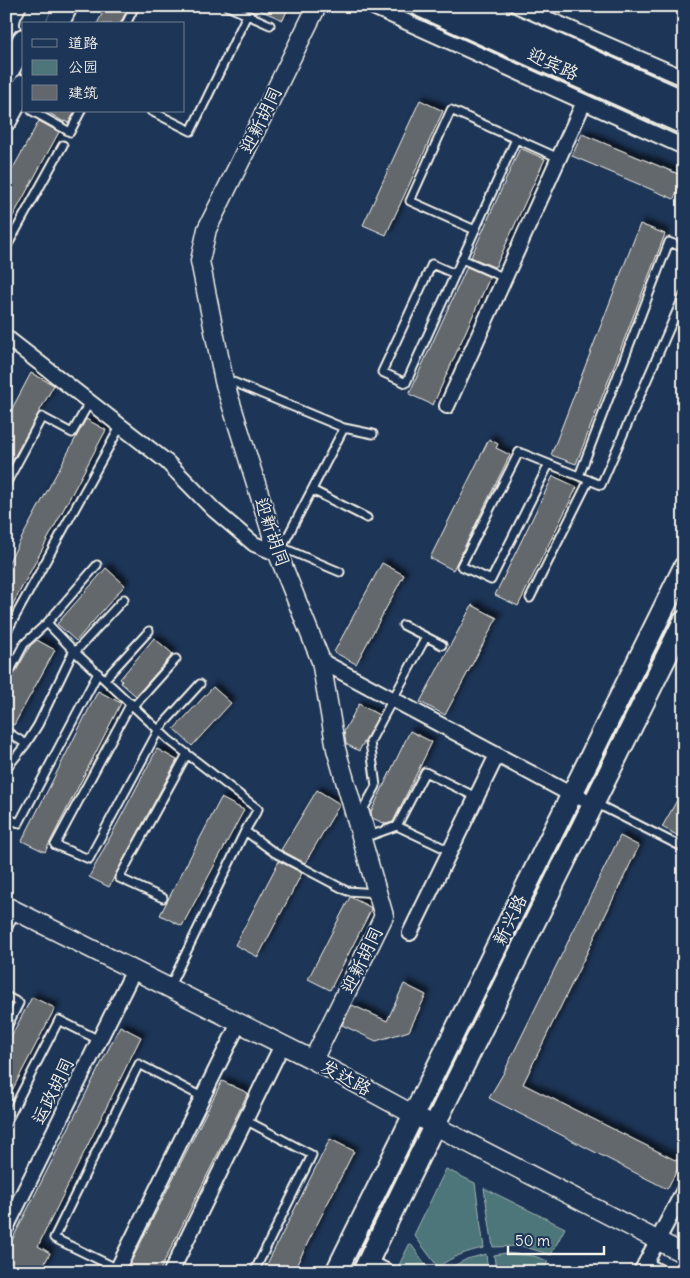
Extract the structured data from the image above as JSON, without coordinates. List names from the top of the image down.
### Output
{
  "streets": {
    "main road": ["迎宾路", "新兴路"],
    "street": ["迎新胡同", "发达路", "运政胡同"]
  },
  "crossings": [
    ["迎新胡同", "发达路"],
    ["新兴路", "发达路"],
    ["发达路", "运政胡同"]
  ],
  "legend": ["道路", "公园", "建筑"],
  "scale_bar": "50 m"
}
